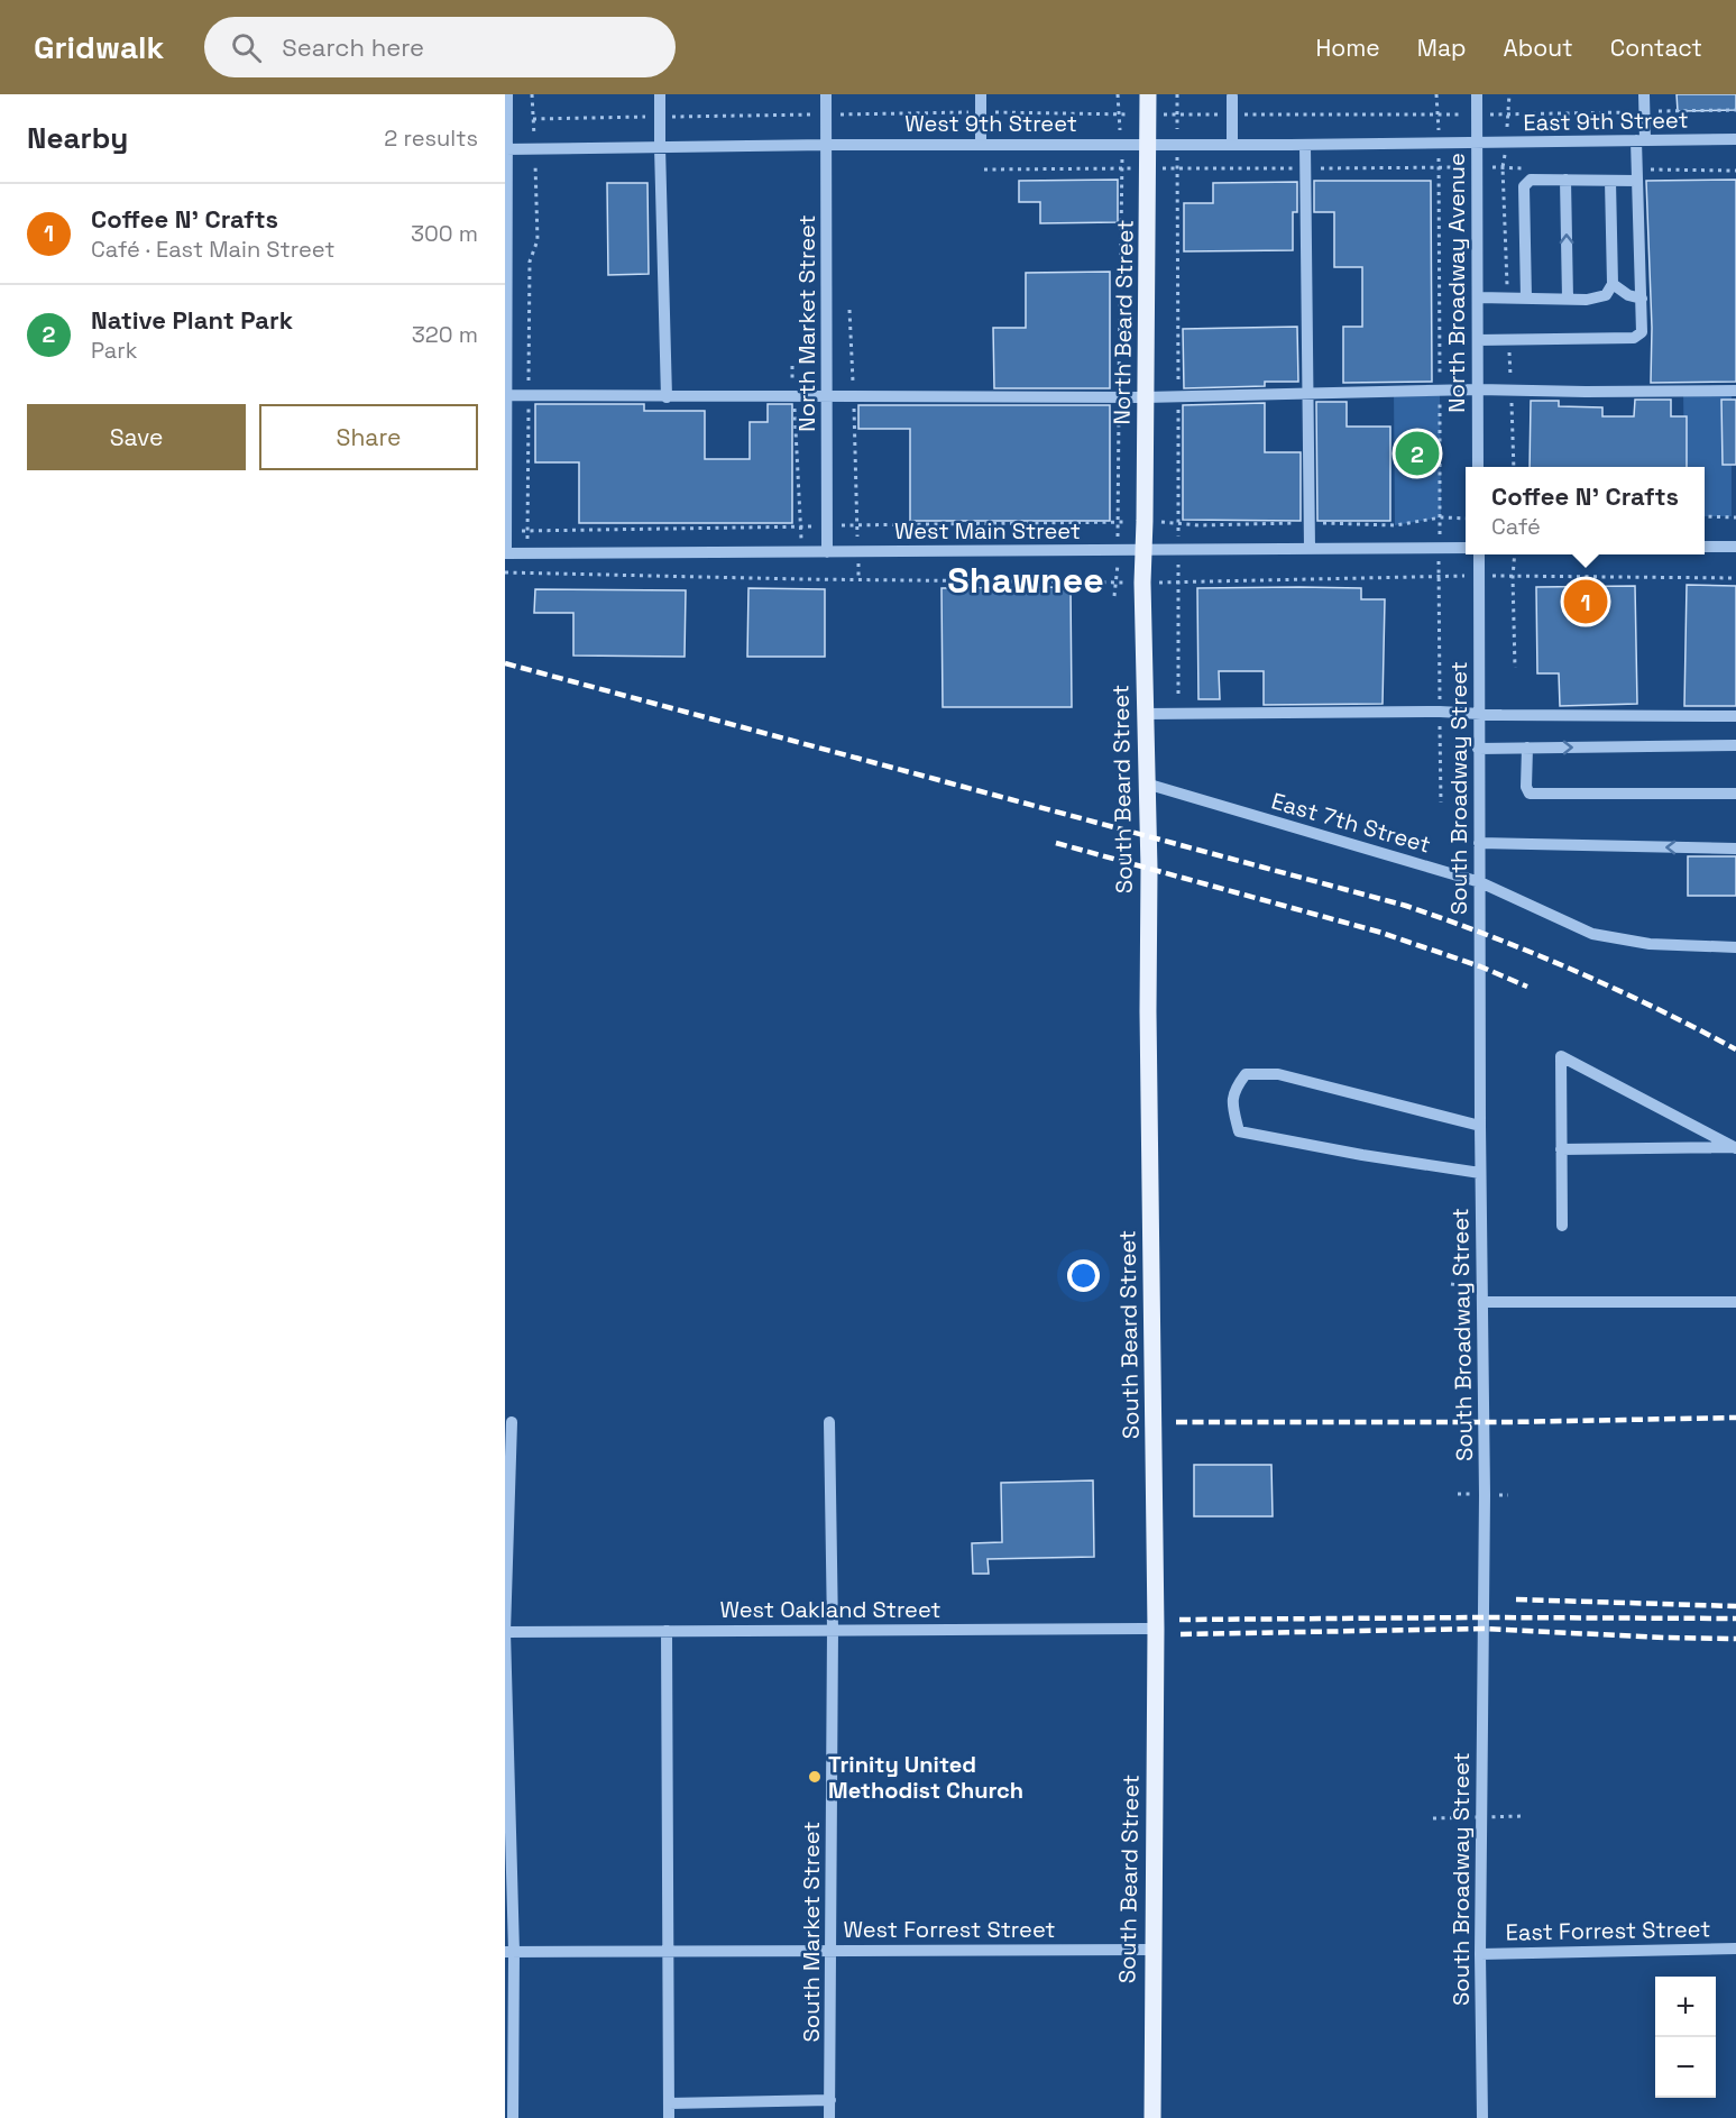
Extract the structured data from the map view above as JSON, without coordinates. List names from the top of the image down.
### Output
{
  "streets": {
    "main road": ["North Beard Street", "South Beard Street"],
    "street": [
      "East 9th Street",
      "West 9th Street",
      "North Broadway Avenue",
      "North Market Street",
      "West Main Street",
      "South Broadway Street",
      "East 7th Street",
      "West Oakland Street",
      "West Forrest Street",
      "East Forrest Street",
      "South Market Street"
    ]
  },
  "crossings": [
    ["East 9th Street", "West 9th Street"],
    ["East 9th Street", "North Broadway Avenue"],
    ["West 9th Street", "North Broadway Avenue"],
    ["West 9th Street", "North Beard Street"],
    ["West 9th Street", "North Market Street"],
    ["North Beard Street", "West Main Street"],
    ["North Beard Street", "South Beard Street"],
    ["North Market Street", "West Main Street"],
    ["West Main Street", "South Beard Street"],
    ["South Broadway Street", "East 7th Street"],
    ["South Broadway Street", "East Forrest Street"],
    ["South Beard Street", "East 7th Street"],
    ["South Beard Street", "West Oakland Street"],
    ["South Beard Street", "West Forrest Street"],
    ["West Oakland Street", "South Market Street"],
    ["West Forrest Street", "South Market Street"]
  ],
  "districts": ["Shawnee"],
  "places": ["Trinity United Methodist Church"],
  "page": {
    "header": "Gridwalk",
    "search": "Search here",
    "nav": [
      "Home",
      "Map",
      "About",
      "Contact"
    ],
    "heading": ["Nearby", "2 results"],
    "list": [
      {
        "mark": "1",
        "name": "Coffee N' Crafts",
        "note": "Café · East Main Street",
        "value": "300 m"
      },
      {
        "mark": "2",
        "name": "Native Plant Park",
        "note": "Park",
        "value": "320 m"
      }
    ],
    "buttons": ["Save", "Share"],
    "pins": ["2", "1"],
    "popup": ["Coffee N' Crafts", "Café"],
    "map_buttons": ["+", "−"]
  }
}
